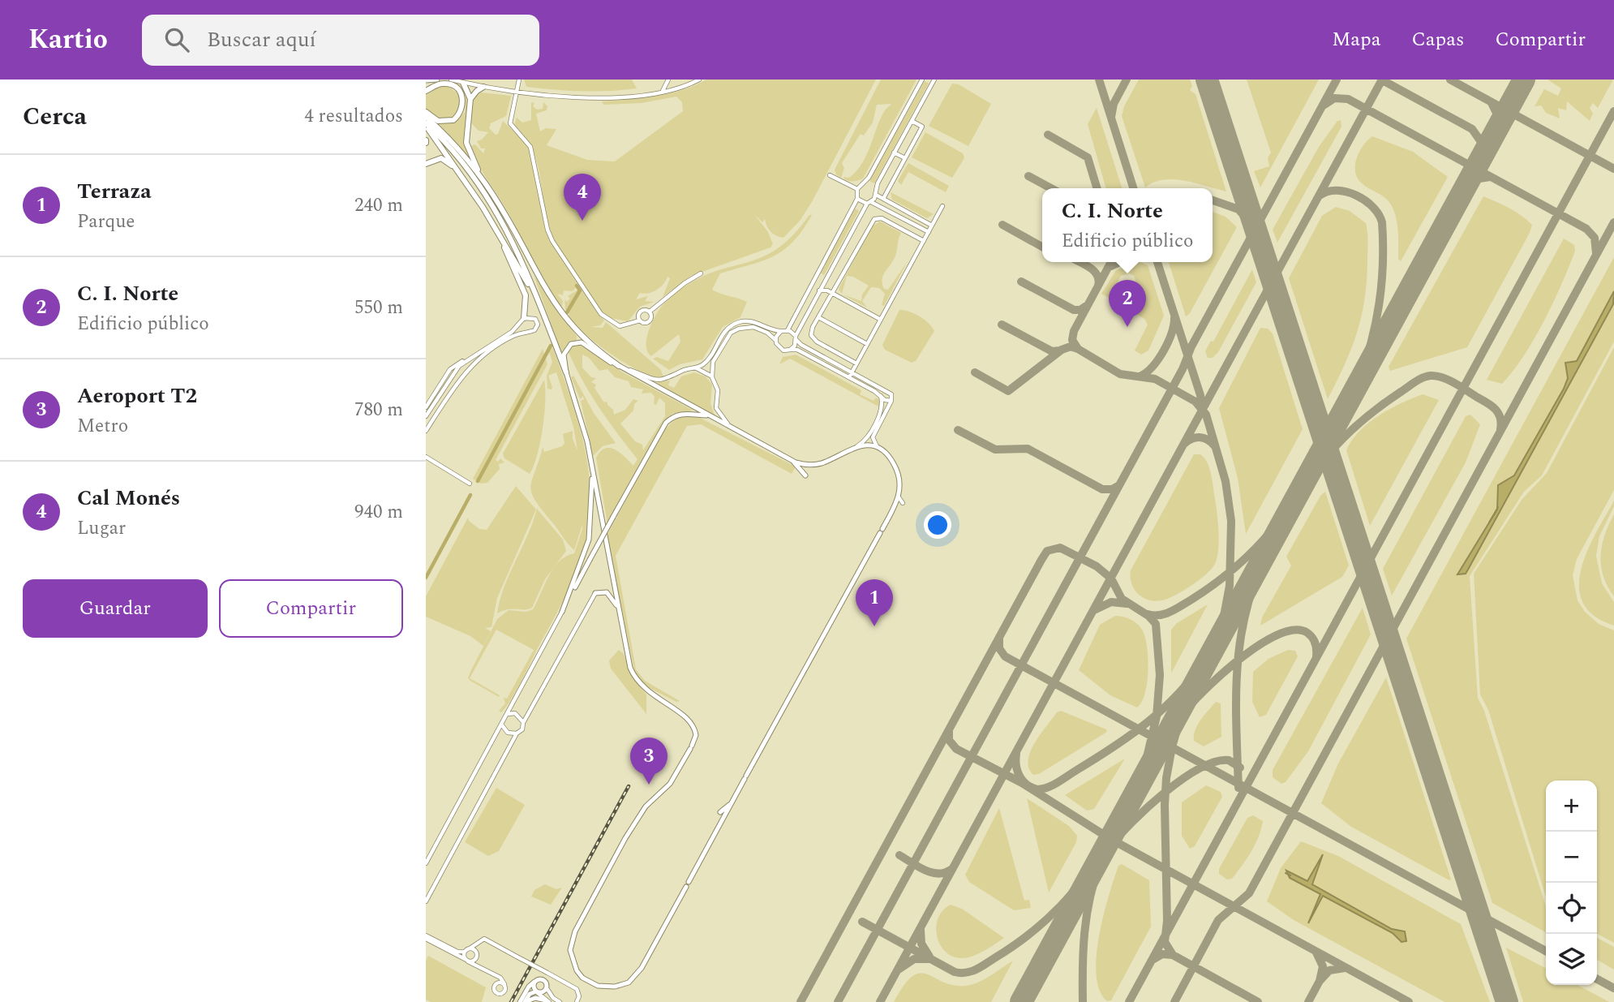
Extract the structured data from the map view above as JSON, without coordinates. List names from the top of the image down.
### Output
{
  "page": {
    "header": "Kartio",
    "search": "Buscar aquí",
    "nav": ["Mapa", "Capas", "Compartir"],
    "heading": ["Cerca", "4 resultados"],
    "list": [
      {
        "mark": "1",
        "name": "Terraza",
        "note": "Parque",
        "value": "240 m"
      },
      {
        "mark": "2",
        "name": "C. I. Norte",
        "note": "Edificio público",
        "value": "550 m"
      },
      {
        "mark": "3",
        "name": "Aeroport T2",
        "note": "Metro",
        "value": "780 m"
      },
      {
        "mark": "4",
        "name": "Cal Monés",
        "note": "Lugar",
        "value": "940 m"
      }
    ],
    "pins": [
      "4",
      "2",
      "1",
      "3"
    ],
    "popup": ["C. I. Norte", "Edificio público"],
    "buttons": ["Guardar", "Compartir"],
    "map_buttons": ["+", "−"]
  }
}
